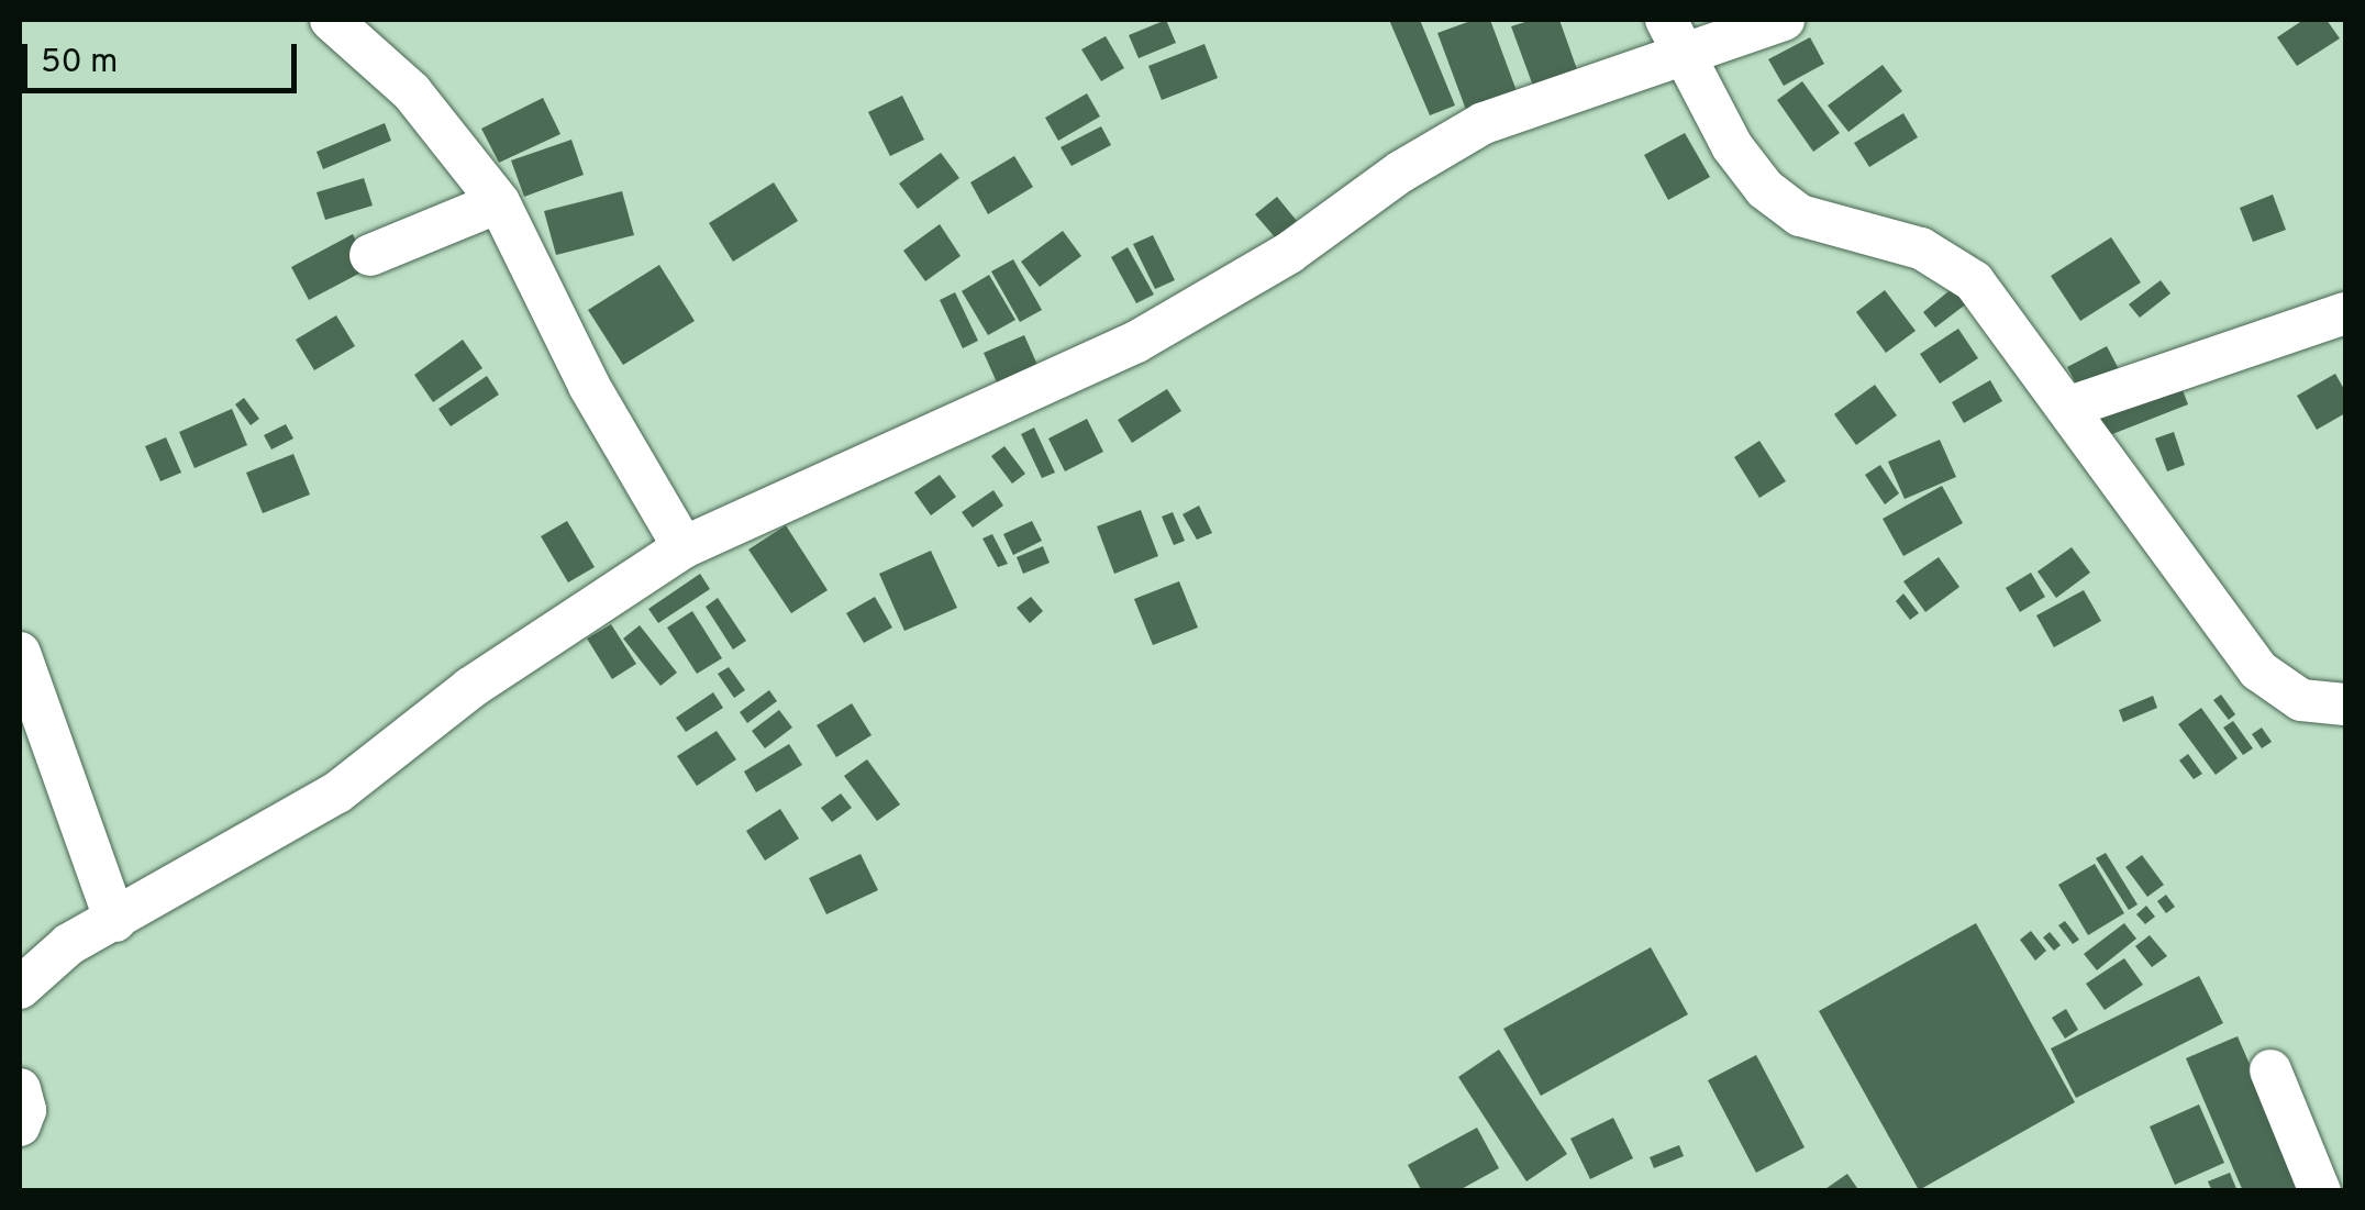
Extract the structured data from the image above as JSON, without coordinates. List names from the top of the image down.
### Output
{
  "scale_bar": "50 m"
}
